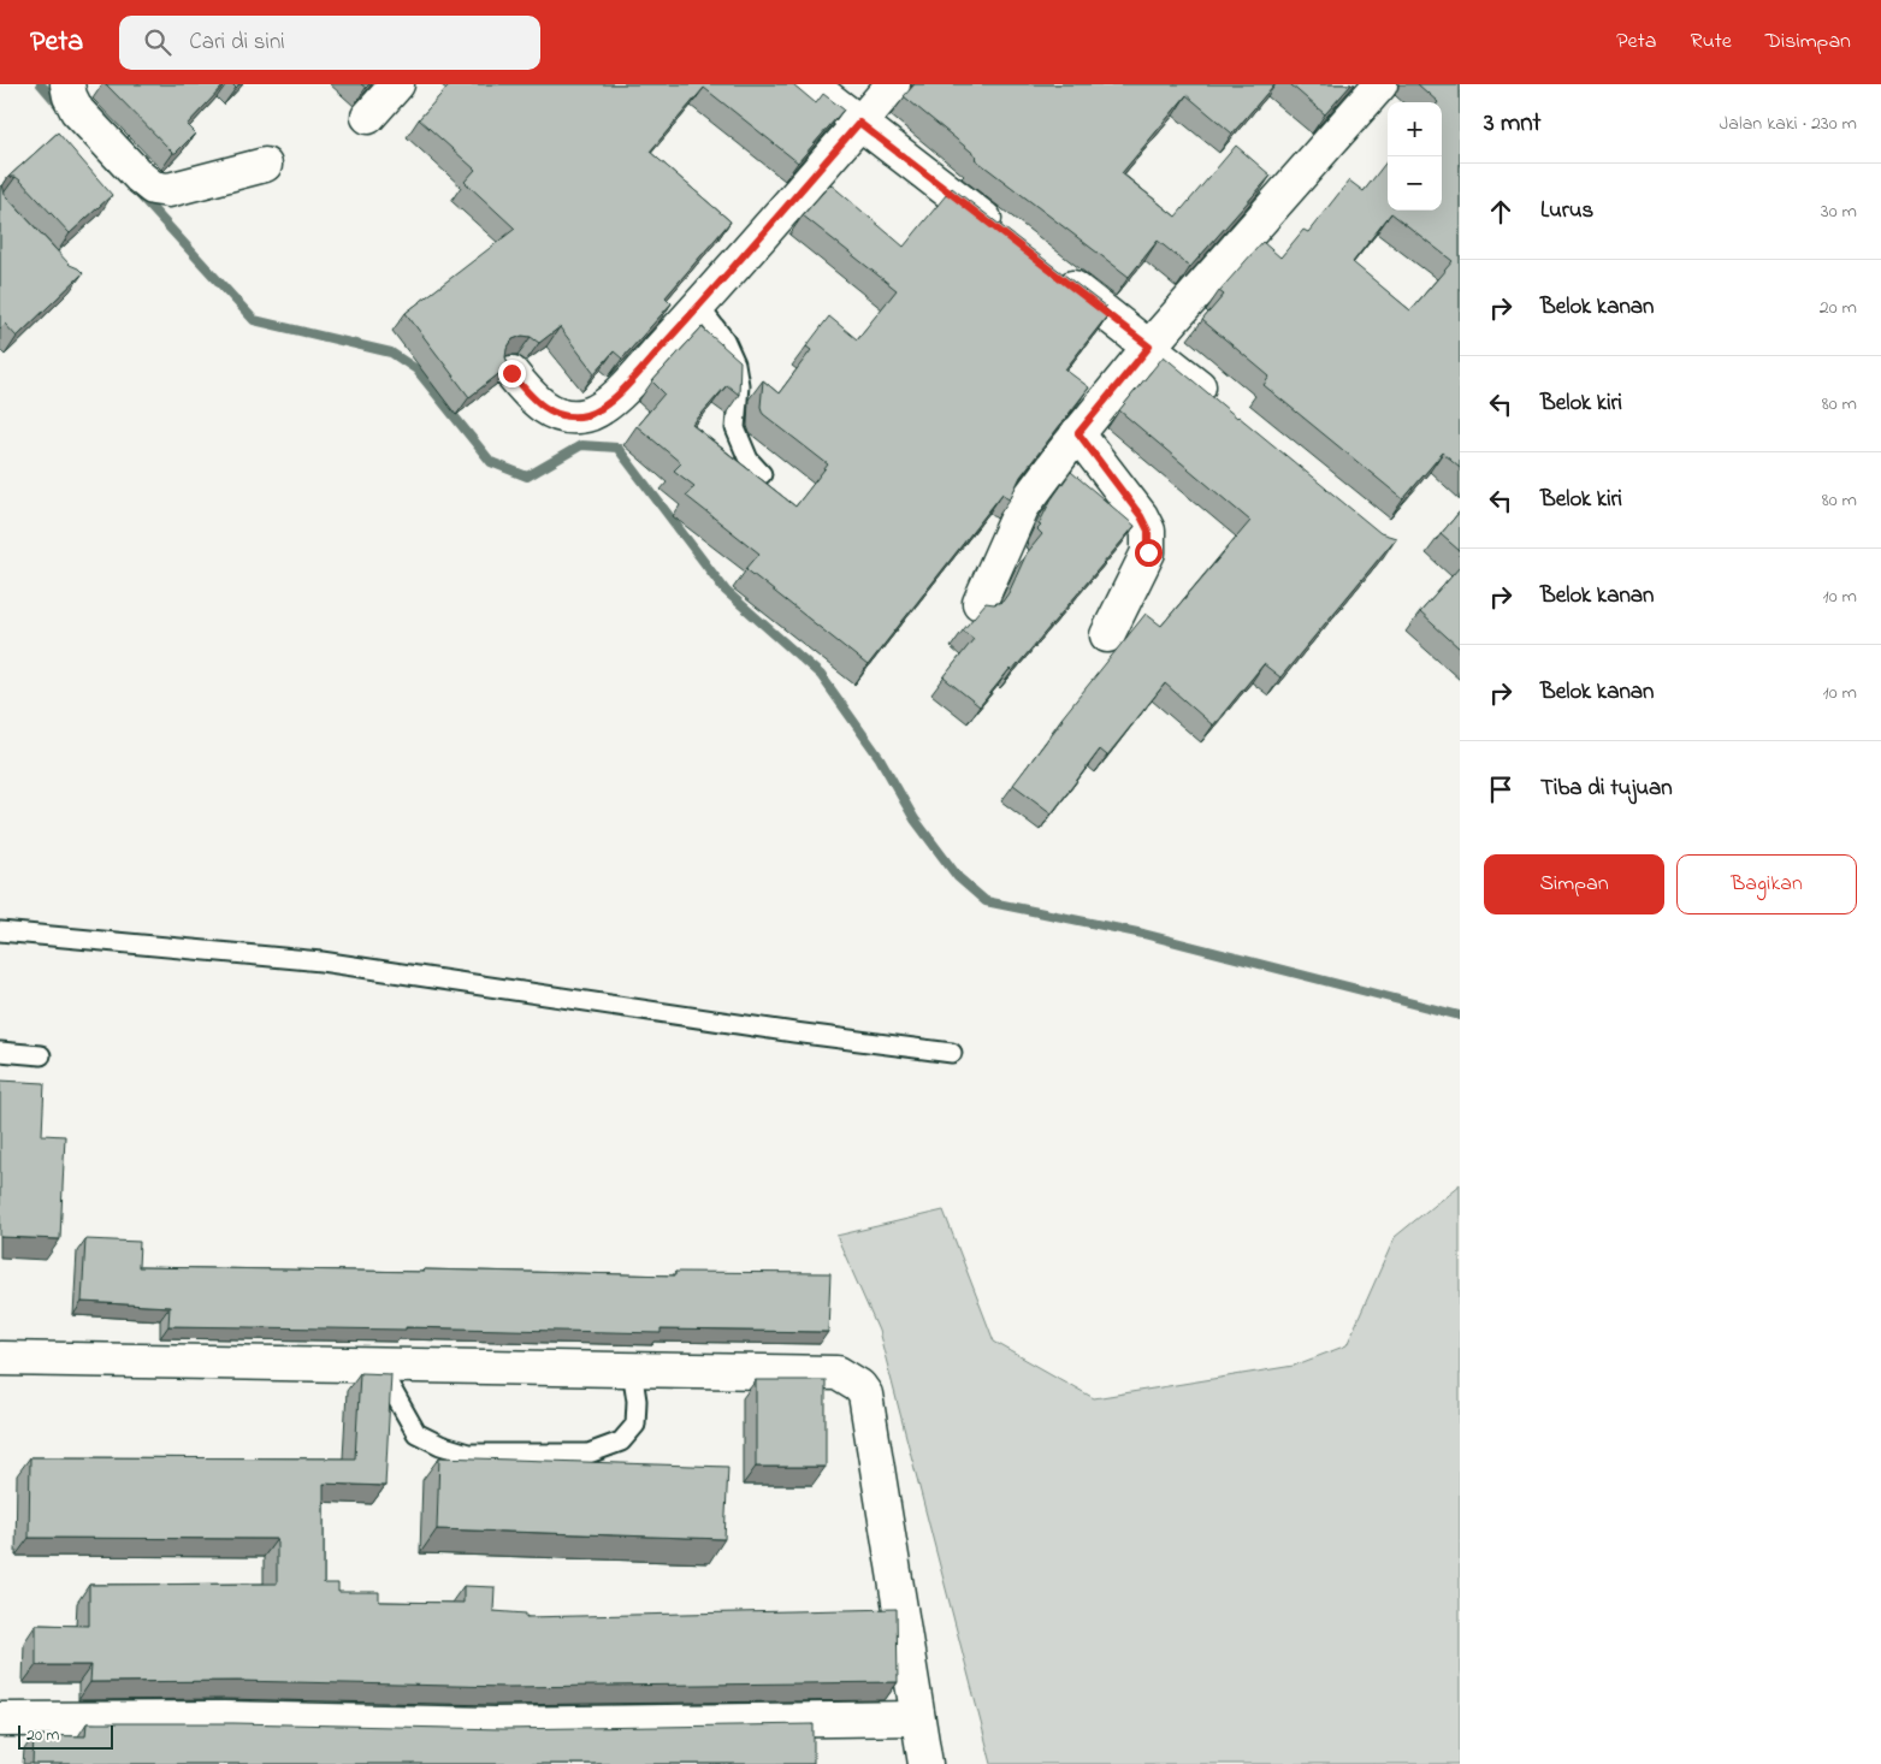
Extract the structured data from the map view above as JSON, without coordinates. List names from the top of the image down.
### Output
{
  "scale_bar": "20 m",
  "page": {
    "header": "Peta",
    "search": "Cari di sini",
    "nav": ["Peta", "Rute", "Disimpan"],
    "heading": ["3 mnt", "Jalan kaki · 230 m"],
    "map_buttons": ["+", "−"],
    "list": [
      ["Lurus", "30 m"],
      ["Belok kanan", "20 m"],
      ["Belok kiri", "80 m"],
      ["Belok kiri", "80 m"],
      ["Belok kanan", "10 m"],
      ["Belok kanan", "10 m"],
      "Tiba di tujuan"
    ],
    "buttons": ["Simpan", "Bagikan"],
    "scale": "20 m"
  }
}
